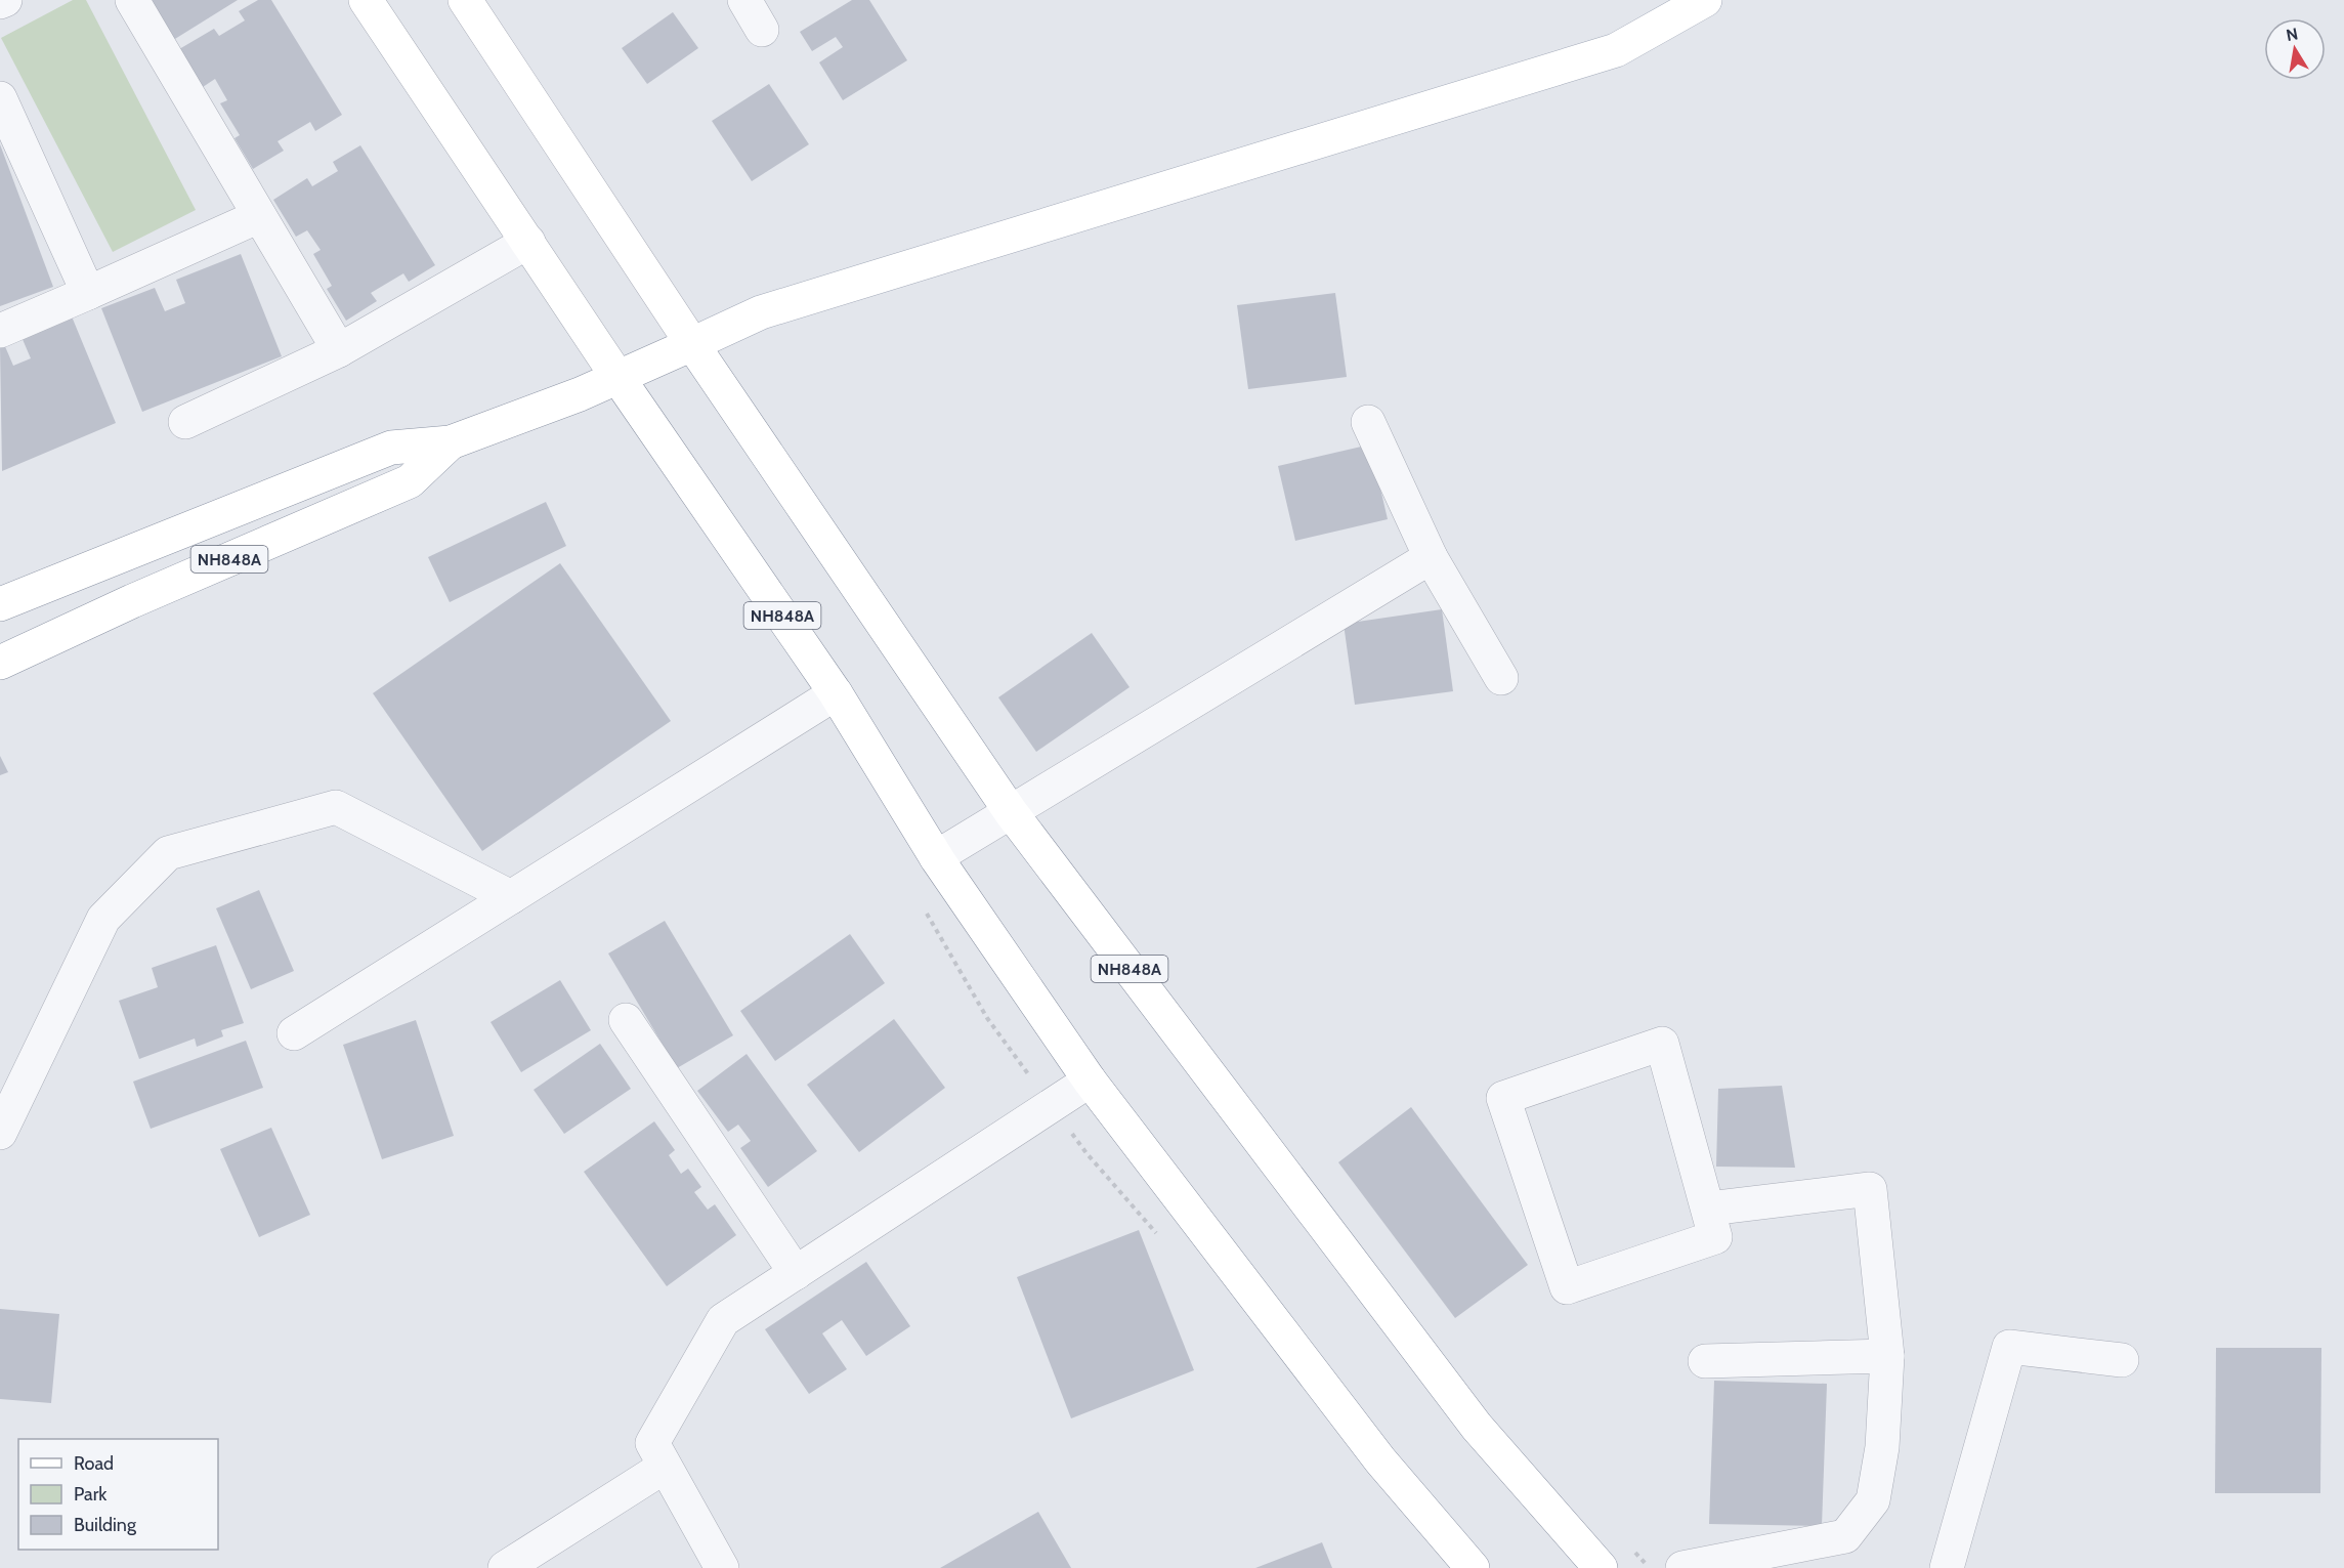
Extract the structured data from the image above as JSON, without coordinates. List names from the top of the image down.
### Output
{
  "streets": {
    "main road": ["NH848A"]
  },
  "legend": ["Road", "Park", "Building"],
  "north": "top"
}
